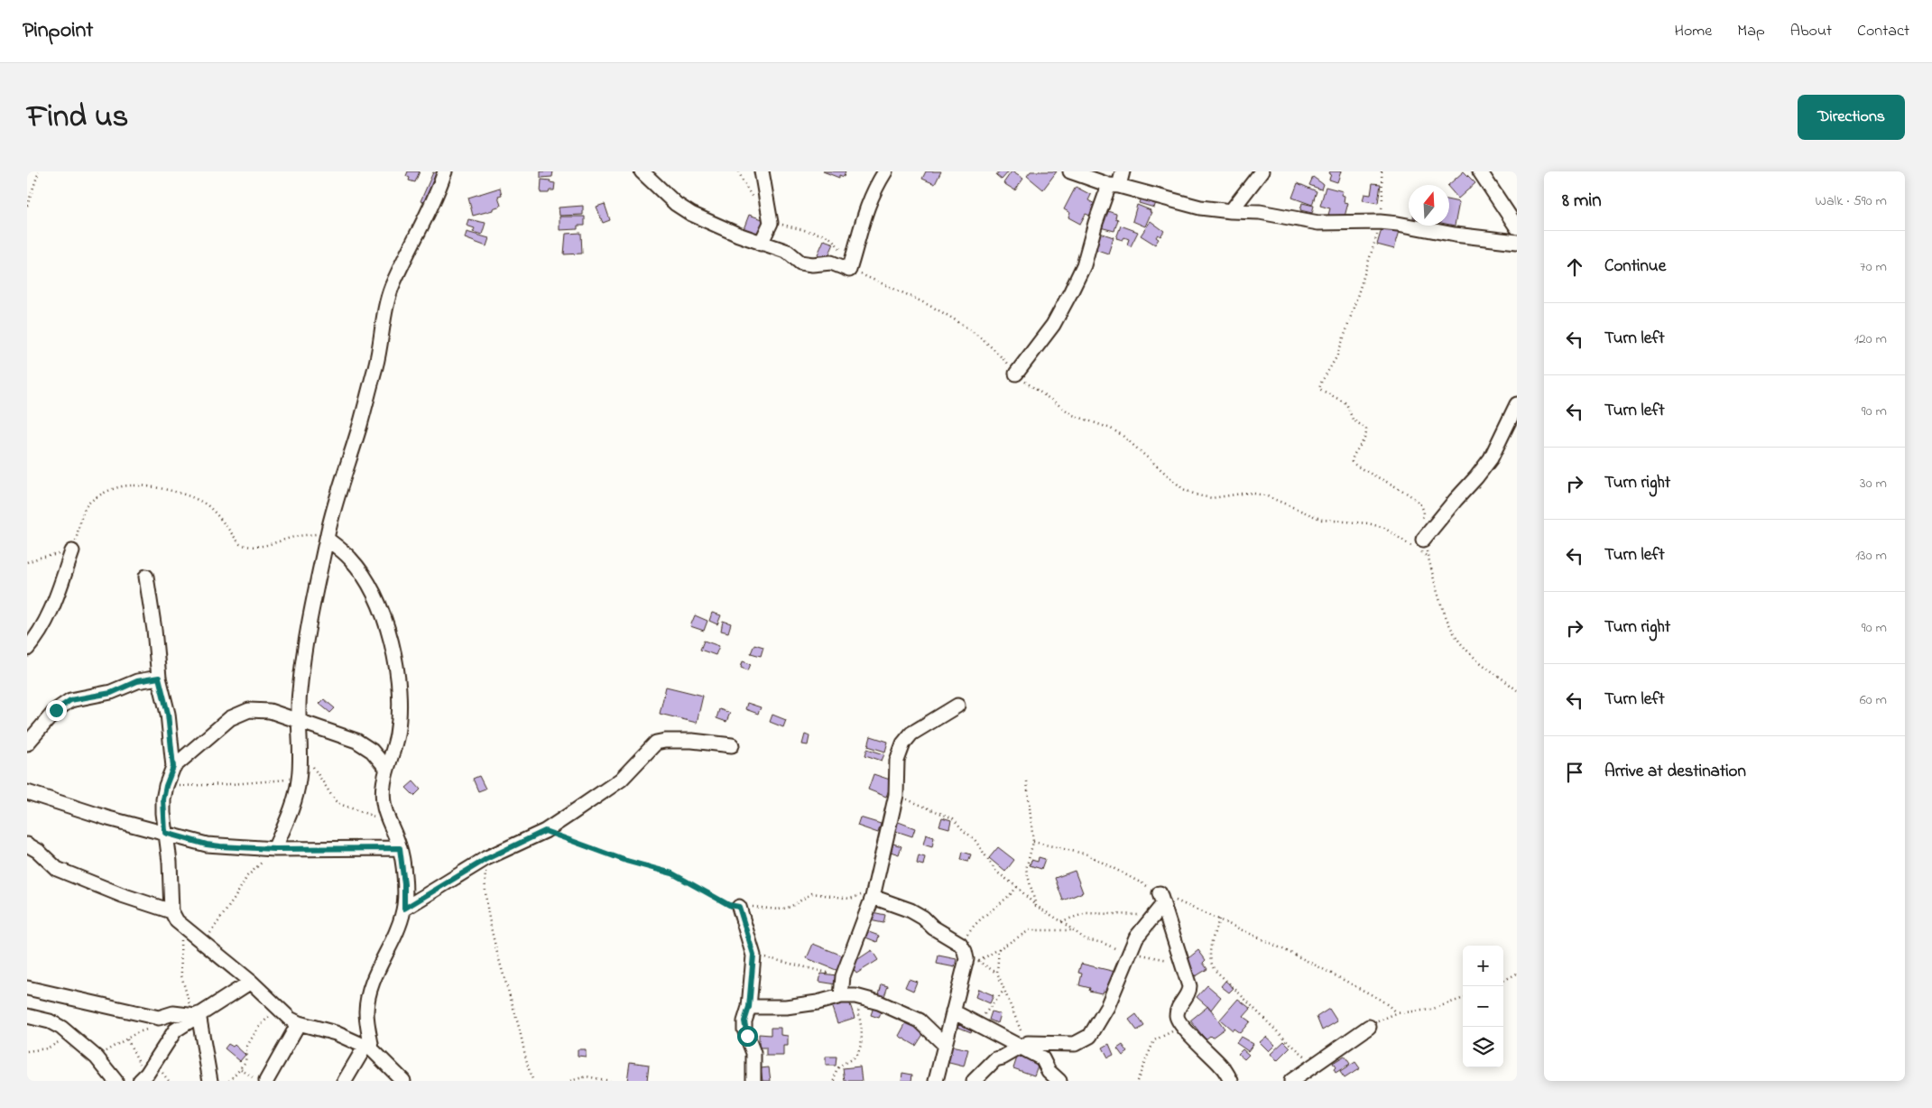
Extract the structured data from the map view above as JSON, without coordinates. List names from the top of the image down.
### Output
{
  "north": "top",
  "page": {
    "header": "Pinpoint",
    "nav": [
      "Home",
      "Map",
      "About",
      "Contact"
    ],
    "title": "Find us",
    "buttons": "Directions",
    "heading": ["8 min", "Walk · 590 m"],
    "list": [
      ["Continue", "70 m"],
      ["Turn left", "120 m"],
      ["Turn left", "90 m"],
      ["Turn right", "30 m"],
      ["Turn left", "130 m"],
      ["Turn right", "90 m"],
      ["Turn left", "60 m"],
      "Arrive at destination"
    ],
    "map_buttons": ["+", "−"]
  }
}
